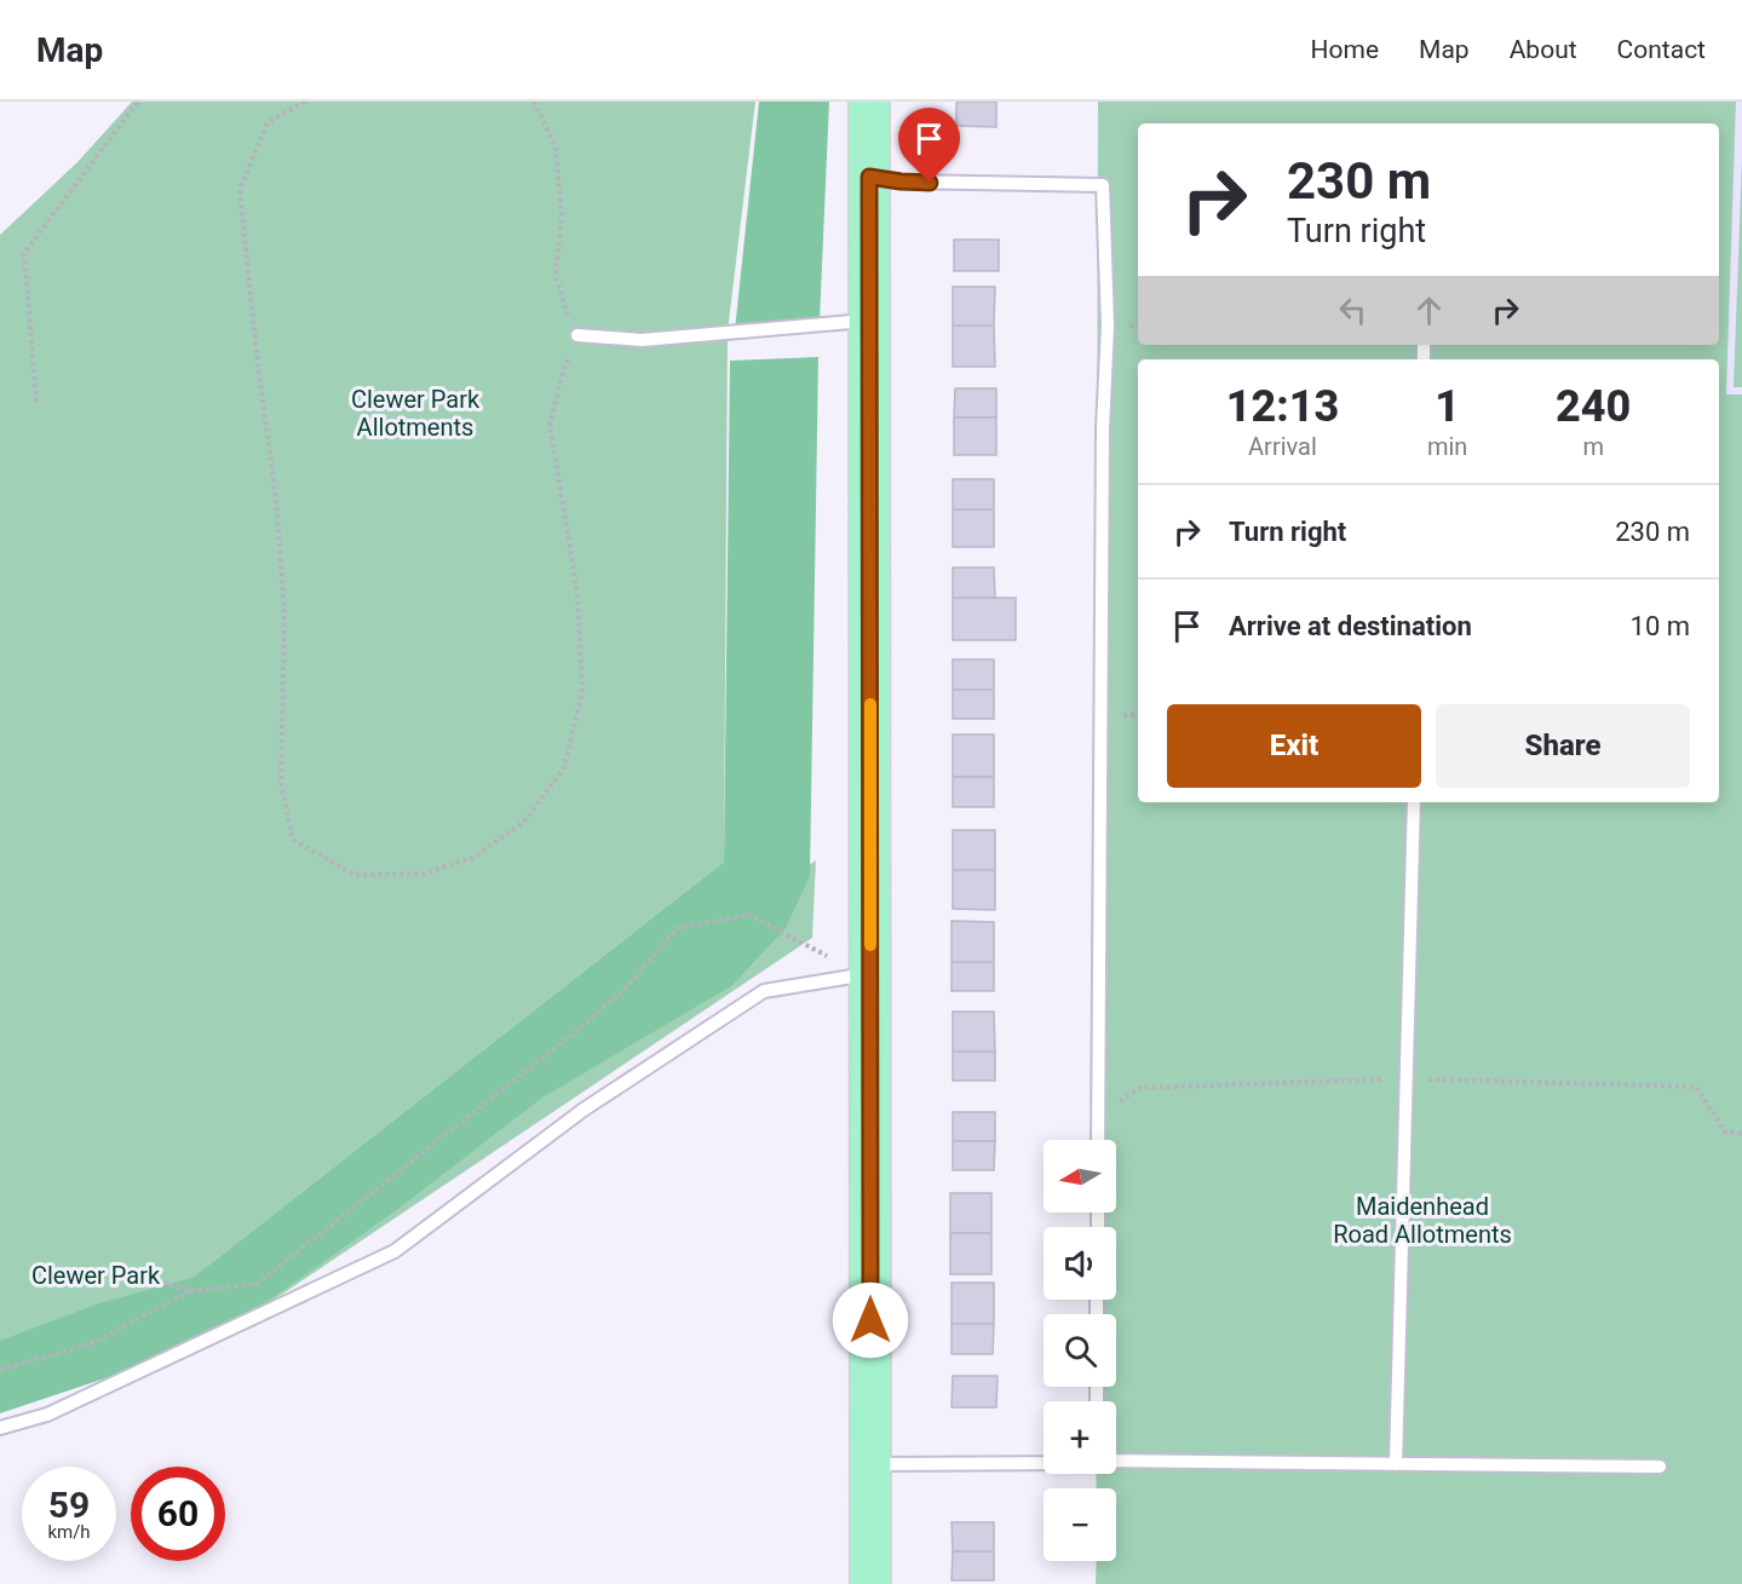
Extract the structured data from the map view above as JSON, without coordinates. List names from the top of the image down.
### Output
{
  "parks": ["Clewer Park Allotments", "Maidenhead Road Allotments", "Clewer Park"],
  "north": "left",
  "page": {
    "header": "Map",
    "nav": [
      "Home",
      "Map",
      "About",
      "Contact"
    ],
    "turn": ["230 m", "Turn right"],
    "eta": [
      "12:13",
      "Arrival",
      "1",
      "min",
      "240",
      "m"
    ],
    "list": [
      {
        "name": "Turn right",
        "value": "230 m"
      },
      {
        "name": "Arrive at destination",
        "value": "10 m"
      }
    ],
    "buttons": ["Exit", "Share"],
    "map_buttons": ["+", "−"],
    "speed": "59 km/h",
    "limit": "60"
  }
}
